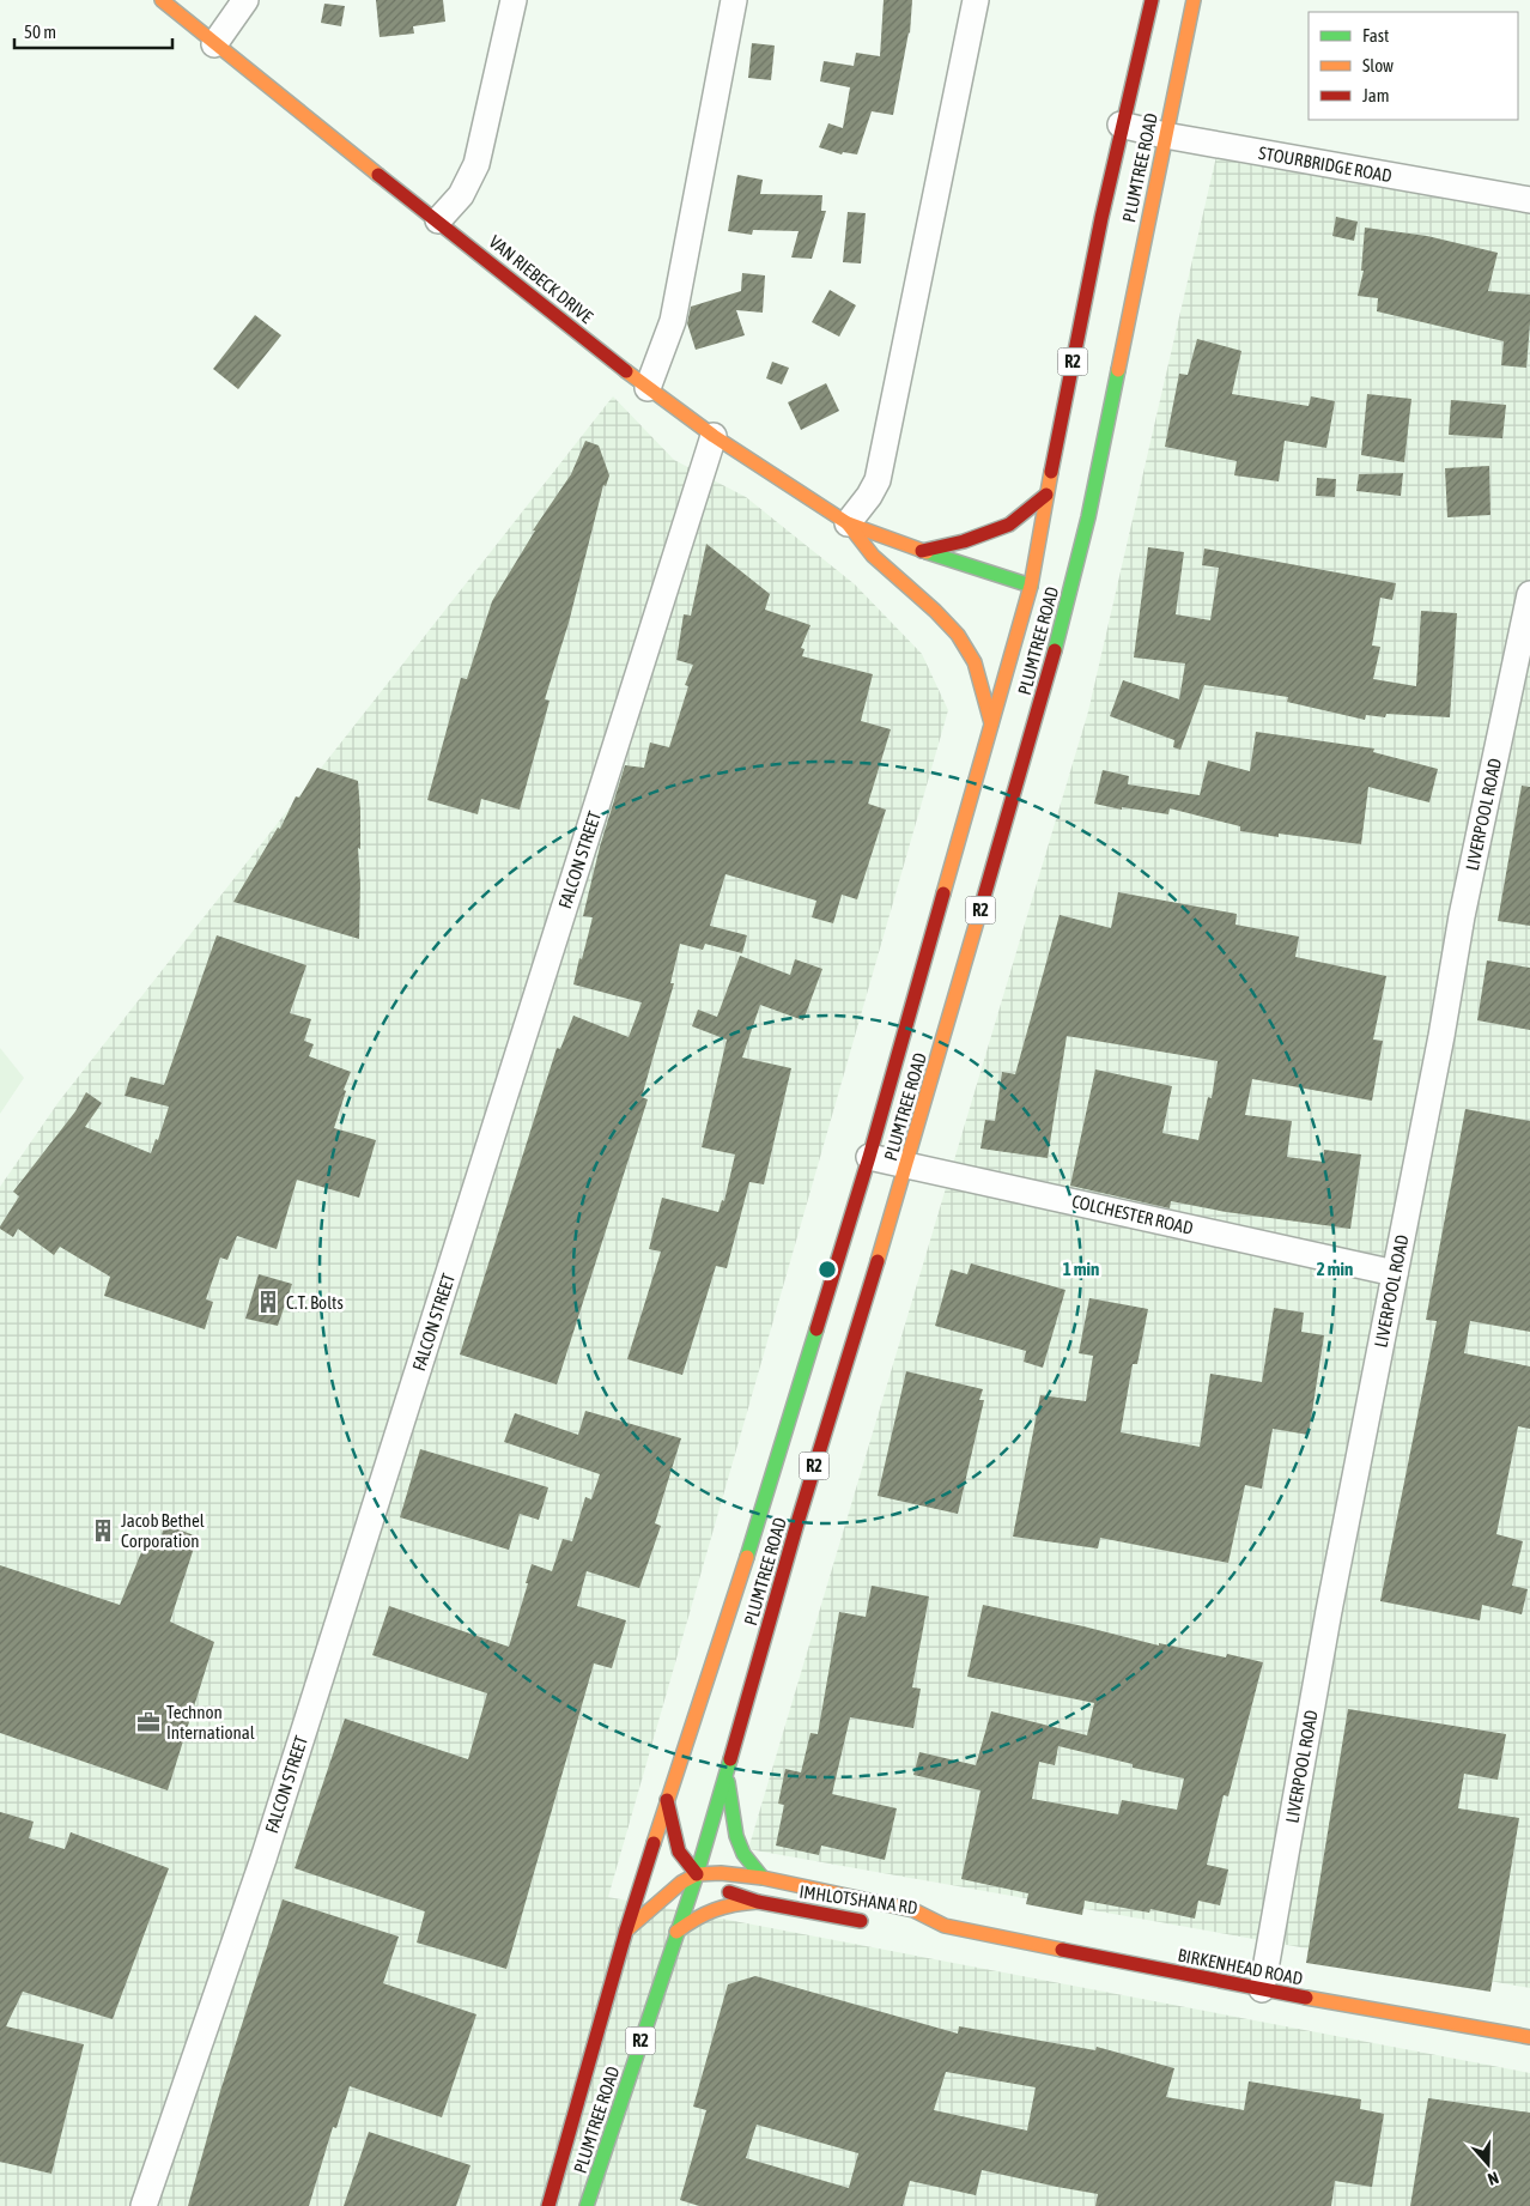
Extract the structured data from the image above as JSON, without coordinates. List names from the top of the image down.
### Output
{
  "streets": {
    "main road": [
      "PLUMTREE ROAD",
      "VAN RIEBECK DRIVE",
      "R2",
      "IMHLOTSHANA RD",
      "BIRKENHEAD ROAD"
    ],
    "street": [
      "STOURBRIDGE ROAD",
      "LIVERPOOL ROAD",
      "FALCON STREET",
      "COLCHESTER ROAD"
    ]
  },
  "crossings": [
    ["STOURBRIDGE ROAD", "PLUMTREE ROAD"],
    ["PLUMTREE ROAD", "VAN RIEBECK DRIVE"],
    ["PLUMTREE ROAD", "COLCHESTER ROAD"],
    ["PLUMTREE ROAD", "IMHLOTSHANA RD"],
    ["VAN RIEBECK DRIVE", "FALCON STREET"],
    ["LIVERPOOL ROAD", "COLCHESTER ROAD"],
    ["LIVERPOOL ROAD", "BIRKENHEAD ROAD"],
    ["IMHLOTSHANA RD", "BIRKENHEAD ROAD"]
  ],
  "places": {
    "building": ["C.T. Bolts", "Jacob Bethel Corporation"],
    "office": ["Technon International"]
  },
  "legend": ["Fast", "Slow", "Jam"],
  "scale_bar": "50 m",
  "north": "bottom",
  "rings": ["1 min", "2 min"]
}
